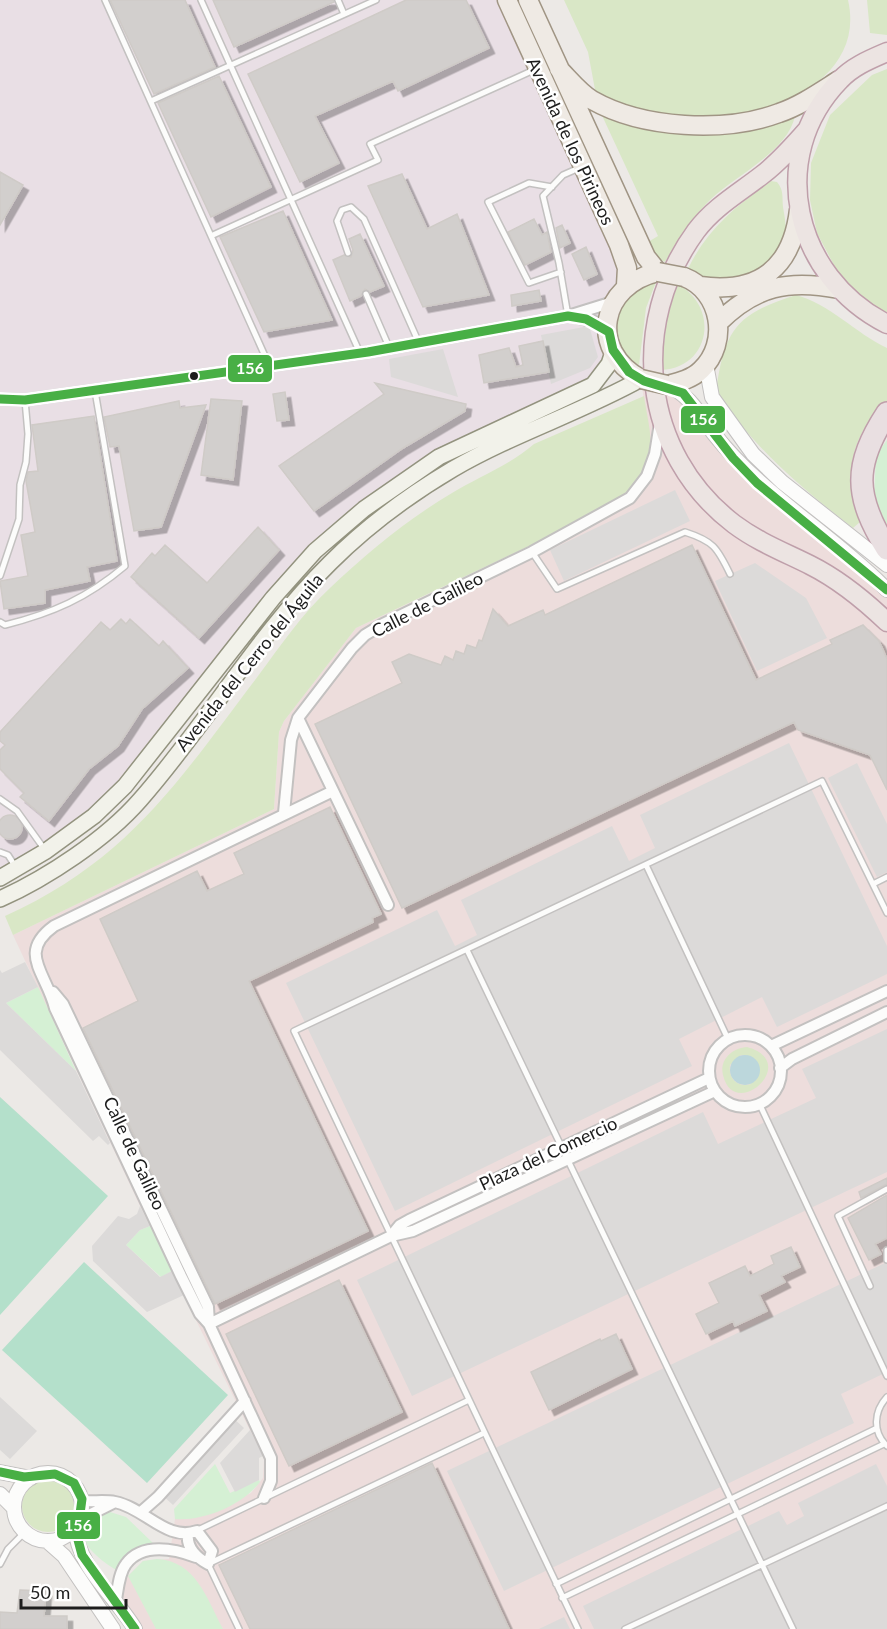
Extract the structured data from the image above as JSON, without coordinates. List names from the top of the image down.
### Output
{
  "streets": {
    "main road": ["Avenida de los Pirineos", "Avenida del Cerro del Águila"],
    "street": ["Calle de Galileo", "Plaza del Comercio"]
  },
  "crossings": [
    ["Avenida de los Pirineos", "Avenida del Cerro del Águila"],
    ["Calle de Galileo", "Plaza del Comercio"]
  ],
  "lines": ["transit line 156"],
  "scale_bar": "50 m"
}
